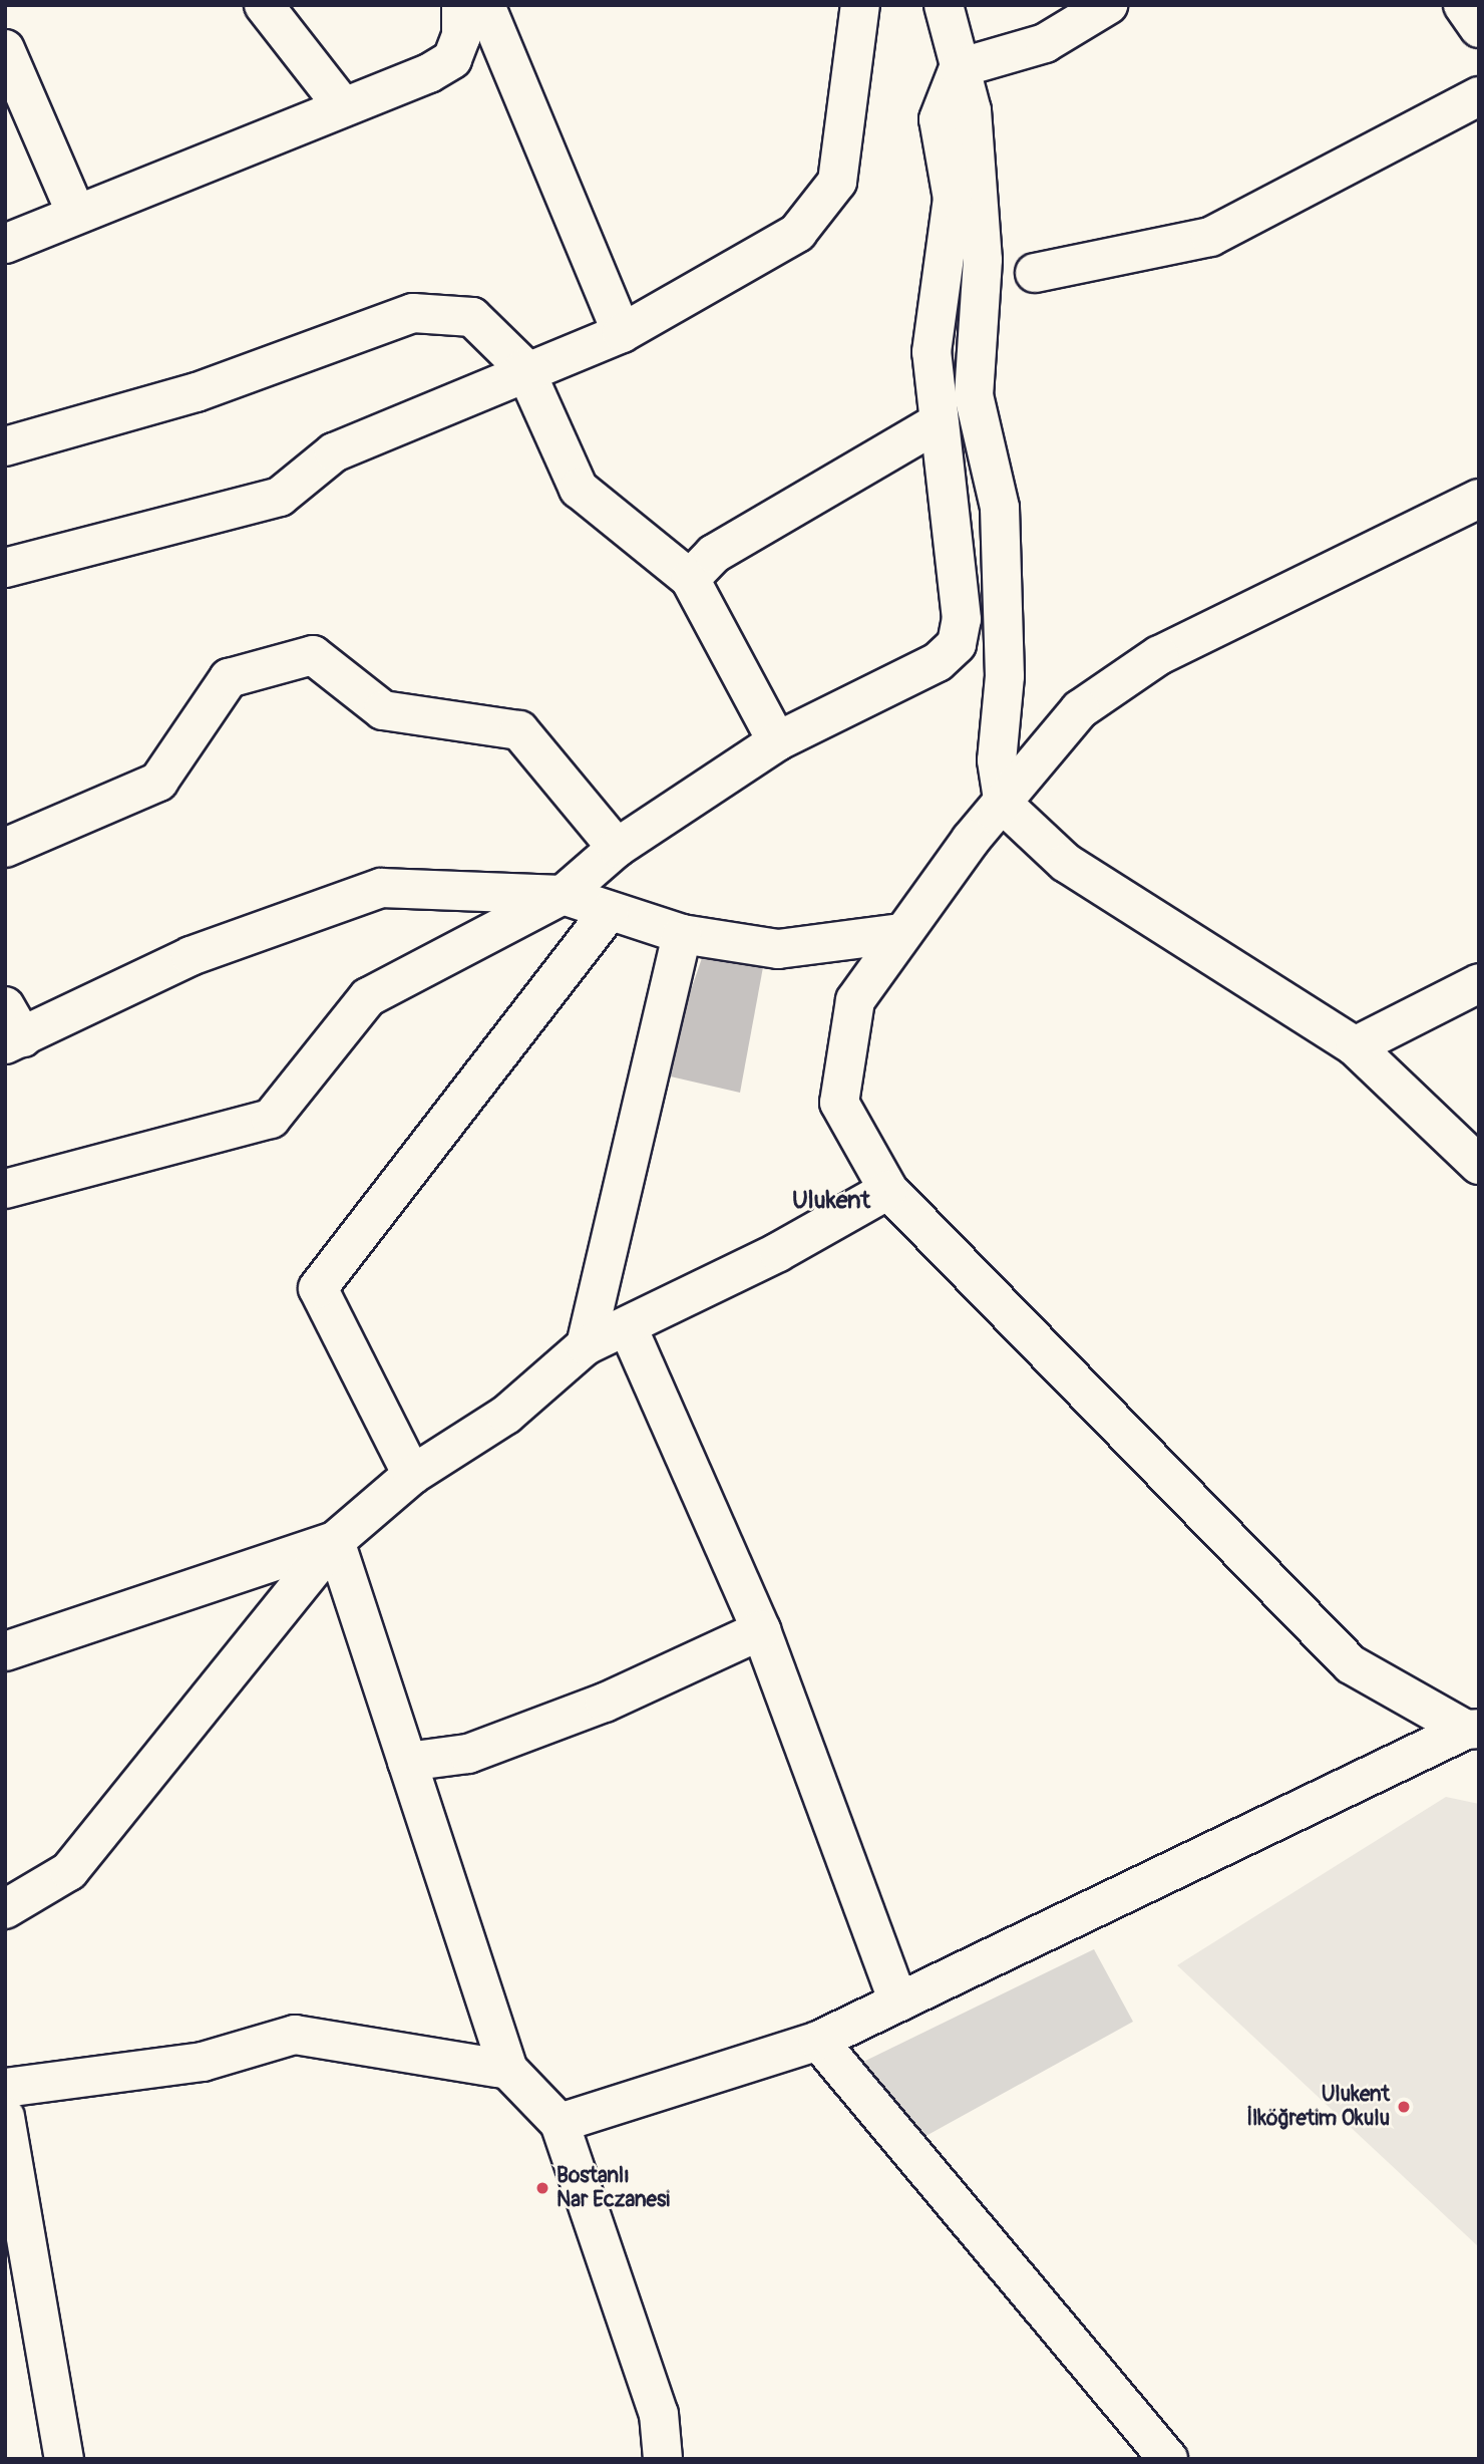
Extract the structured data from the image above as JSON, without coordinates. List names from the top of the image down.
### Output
{
  "districts": ["Ulukent"],
  "places": ["Ulukent İlköğretim Okulu", "Bostanlı Nar Eczanesi"]
}
